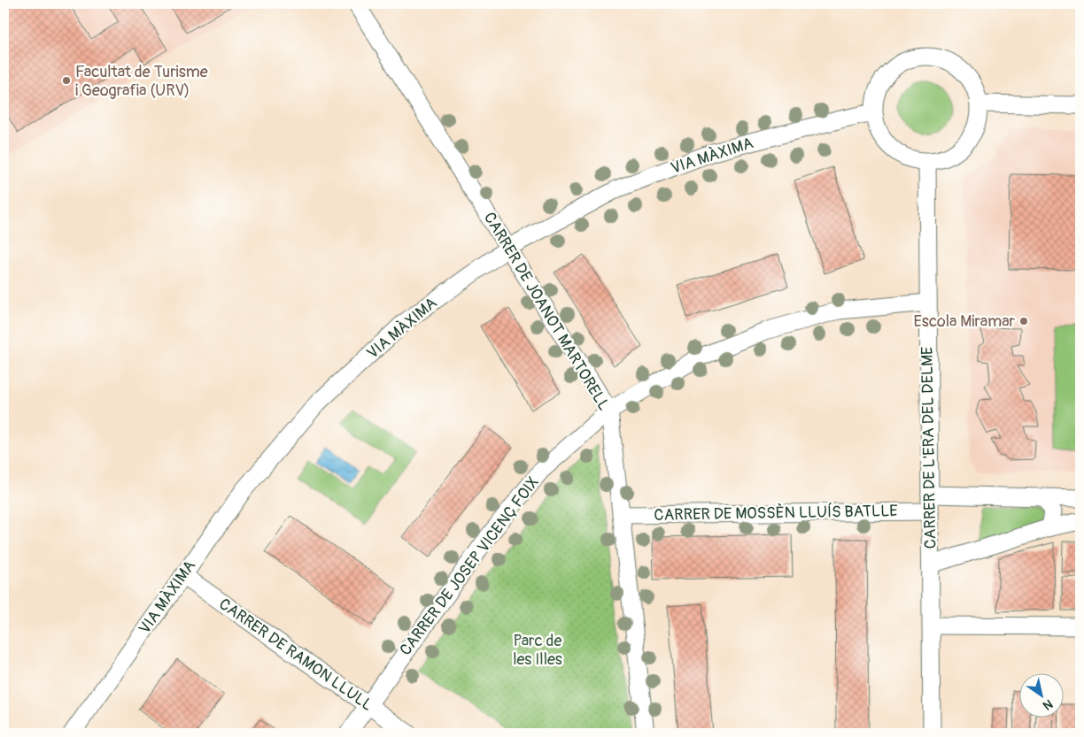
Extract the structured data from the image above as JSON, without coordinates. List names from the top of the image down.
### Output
{
  "streets": {
    "street": [
      "VIA MÀXIMA",
      "CARRER DE JOANOT MARTORELL",
      "CARRER DE L'ERA DEL DELME",
      "CARRER DE MOSSÈN LLUÍS BATLLE",
      "CARRER DE JOSEP VICENÇ FOIX",
      "CARRER DE RAMON LLULL"
    ]
  },
  "crossings": [
    ["VIA MÀXIMA", "CARRER DE JOANOT MARTORELL"],
    ["VIA MÀXIMA", "CARRER DE L'ERA DEL DELME"],
    ["VIA MÀXIMA", "CARRER DE RAMON LLULL"],
    ["CARRER DE JOANOT MARTORELL", "CARRER DE MOSSÈN LLUÍS BATLLE"],
    ["CARRER DE JOANOT MARTORELL", "CARRER DE JOSEP VICENÇ FOIX"],
    ["CARRER DE L'ERA DEL DELME", "CARRER DE MOSSÈN LLUÍS BATLLE"],
    ["CARRER DE L'ERA DEL DELME", "CARRER DE JOSEP VICENÇ FOIX"],
    ["CARRER DE JOSEP VICENÇ FOIX", "CARRER DE RAMON LLULL"]
  ],
  "parks": ["Parc de les Illes"],
  "places": ["Facultat de Turisme i Geografia (URV)", "Escola Miramar"],
  "north": "bottom right"
}
